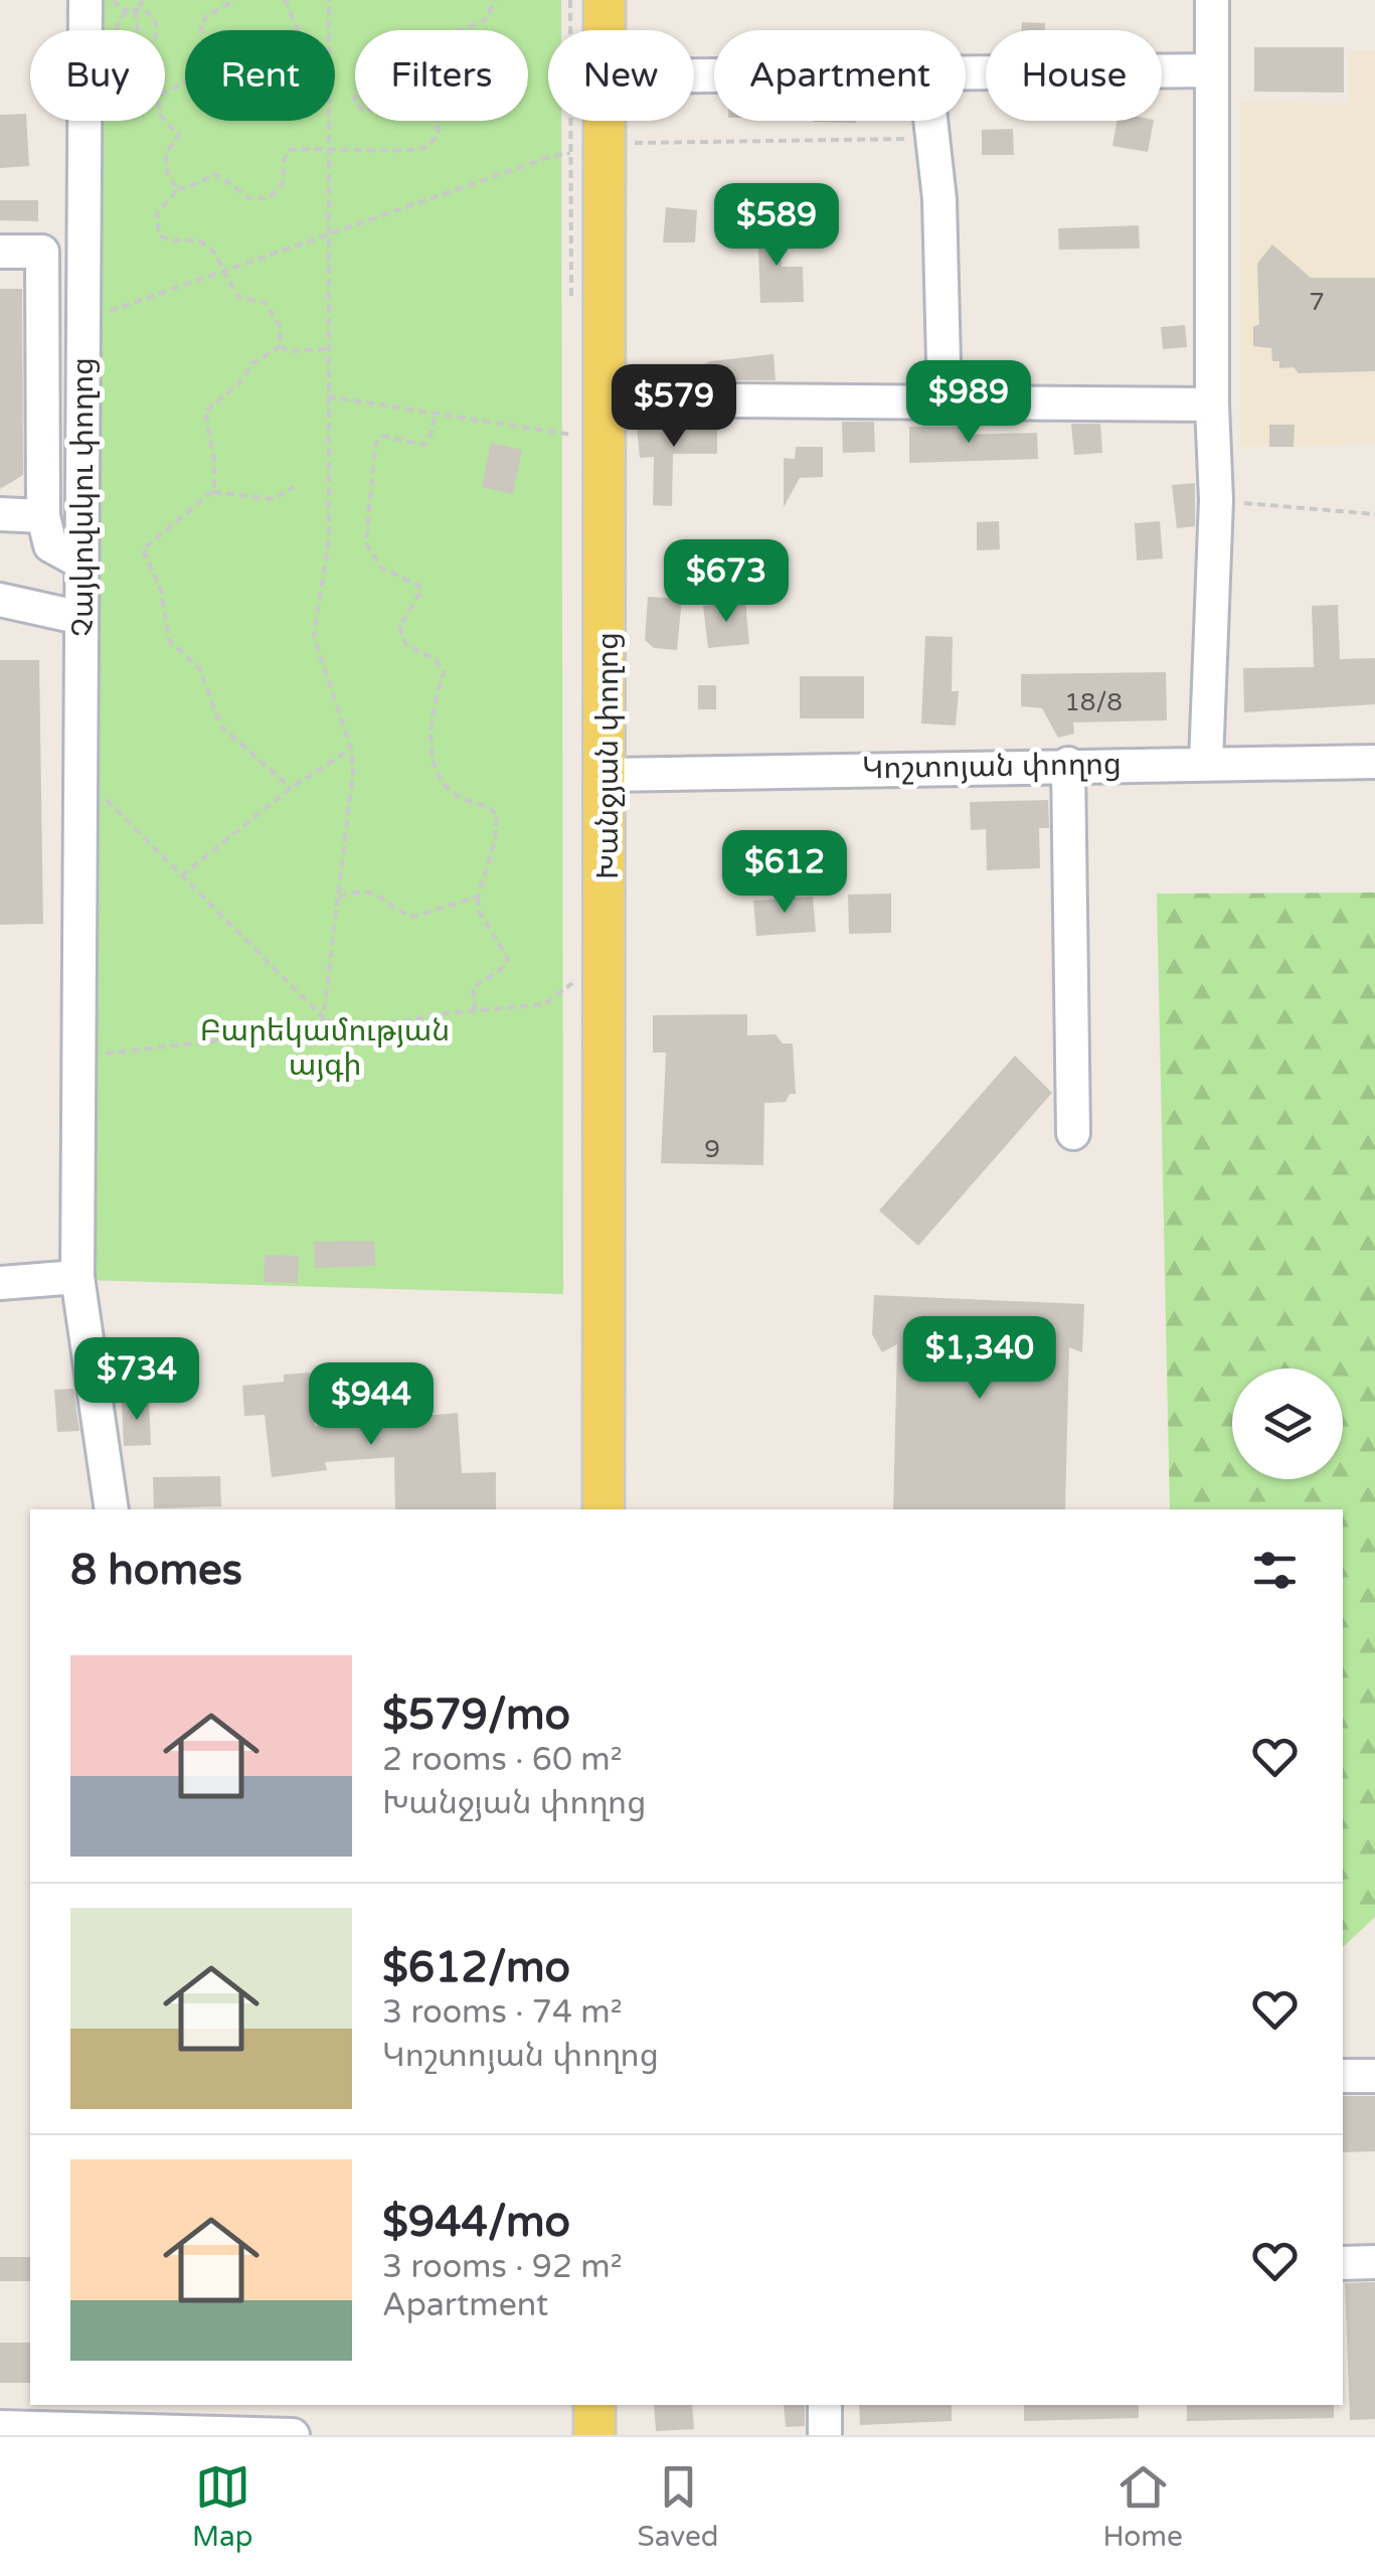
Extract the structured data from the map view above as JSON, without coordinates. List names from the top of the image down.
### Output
{
  "streets": {
    "main road": ["Խանջյան փողոց"],
    "street": ["Չայկովսկու փողոց", "Կոշտոյան փողոց"]
  },
  "crossings": [
    ["Խանջյան փողոց", "Կոշտոյան փողոց"]
  ],
  "parks": ["Բարեկամության այգի"],
  "house_numbers": ["7", "18/8", "9"],
  "page": {
    "chip": [
      "Buy",
      "Rent",
      "Filters",
      "New",
      "Apartment",
      "House"
    ],
    "price": [
      "$589",
      "$989",
      "$579",
      "$673",
      "$612",
      "$1,340",
      "$734",
      "$944"
    ],
    "heading": "8 homes",
    "list": [
      {
        "name": "$579/mo",
        "note": "2 rooms · 60 m² · Խանջյան փողոց"
      },
      {
        "name": "$612/mo",
        "note": "3 rooms · 74 m² · Կոշտոյան փողոց"
      },
      {
        "name": "$944/mo",
        "note": "3 rooms · 92 m² · Apartment"
      }
    ],
    "tabs": ["Map", "Saved", "Home"]
  }
}
